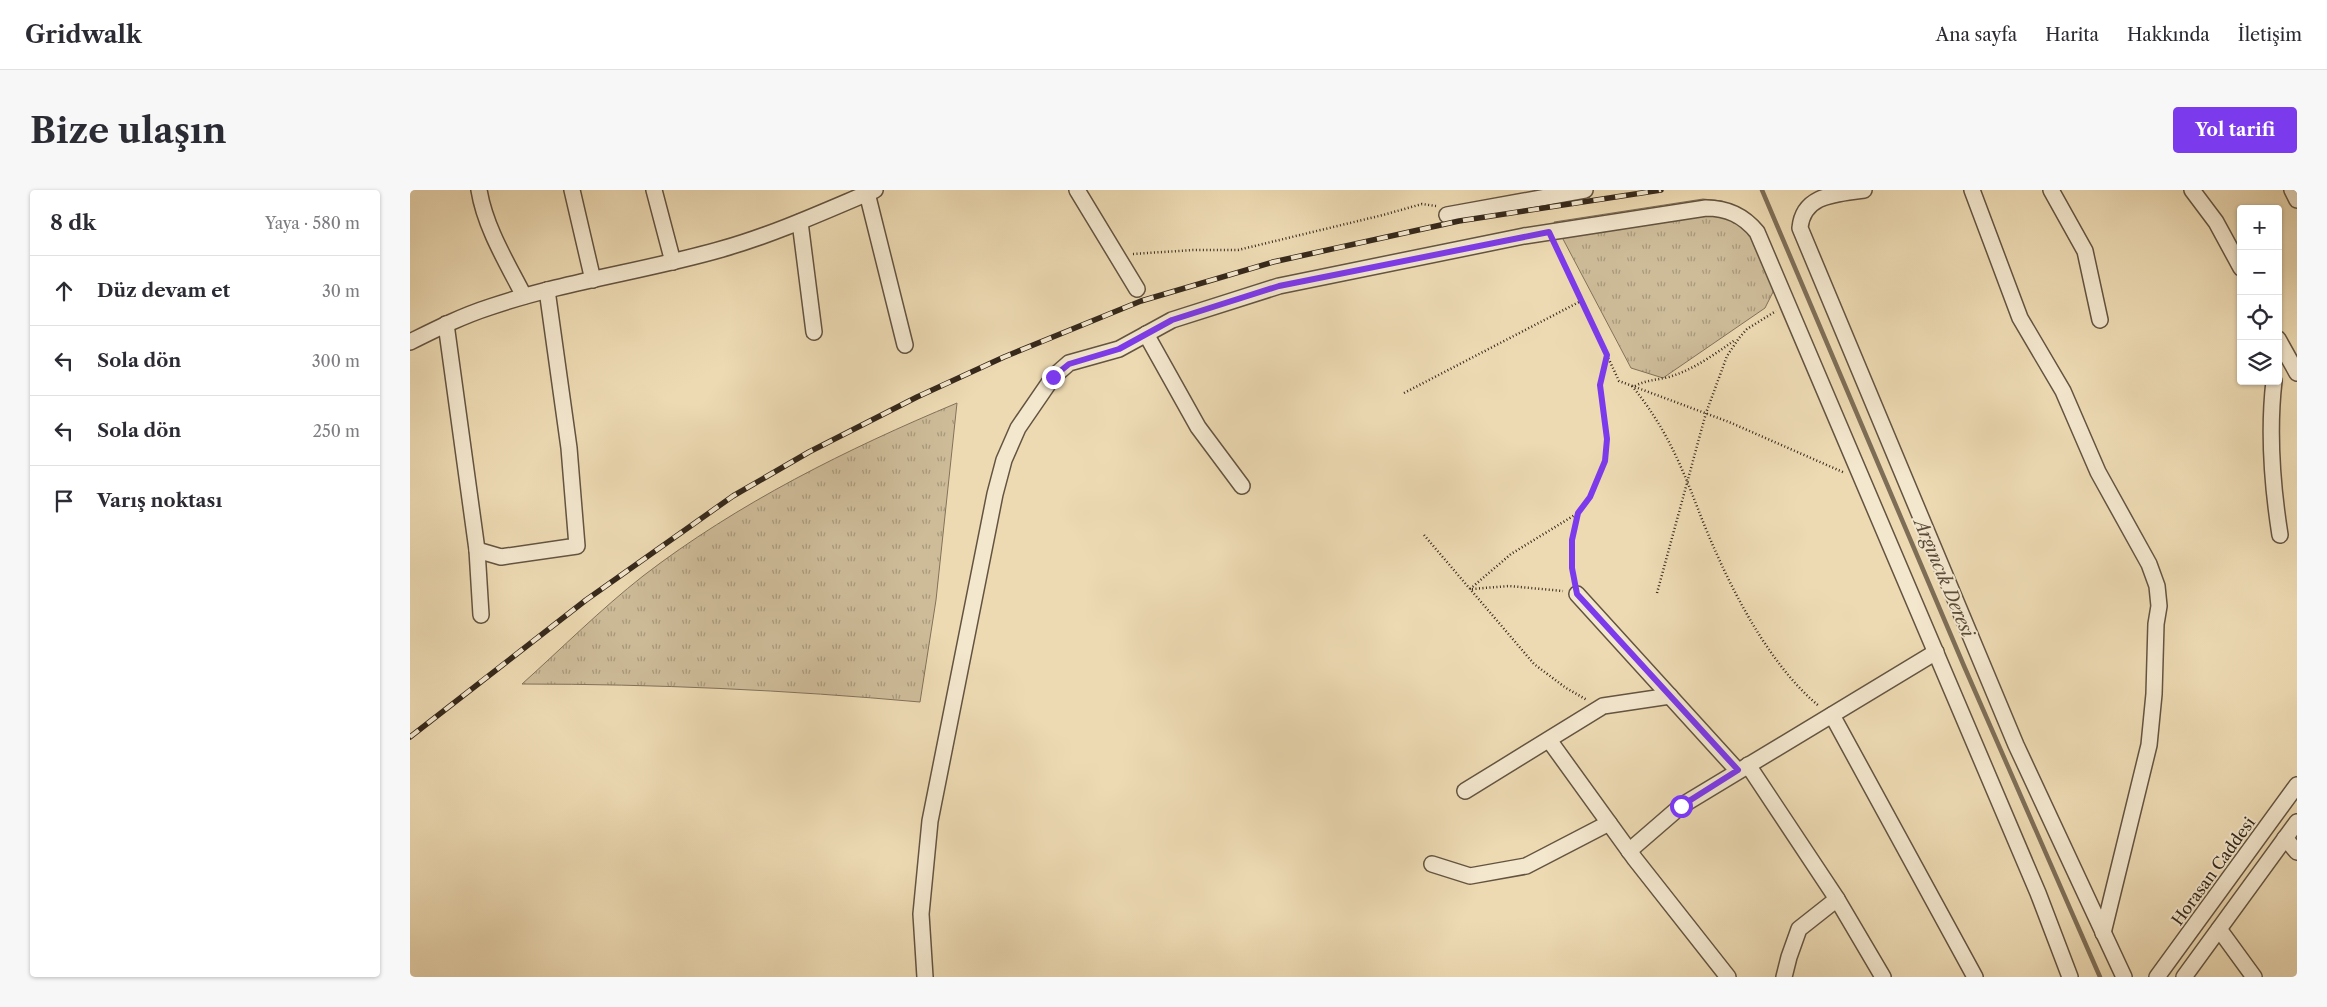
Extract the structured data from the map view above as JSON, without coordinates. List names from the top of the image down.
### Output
{
  "streets": {
    "street": ["Horasan Caddesi"]
  },
  "water": ["Argıncık Deresi"],
  "page": {
    "header": "Gridwalk",
    "nav": [
      "Ana sayfa",
      "Harita",
      "Hakkında",
      "İletişim"
    ],
    "buttons": "Yol tarifi",
    "title": "Bize ulaşın",
    "heading": ["8 dk", "Yaya · 580 m"],
    "map_buttons": ["+", "−"],
    "list": [
      ["Düz devam et", "30 m"],
      ["Sola dön", "300 m"],
      ["Sola dön", "250 m"],
      "Varış noktası"
    ]
  }
}
